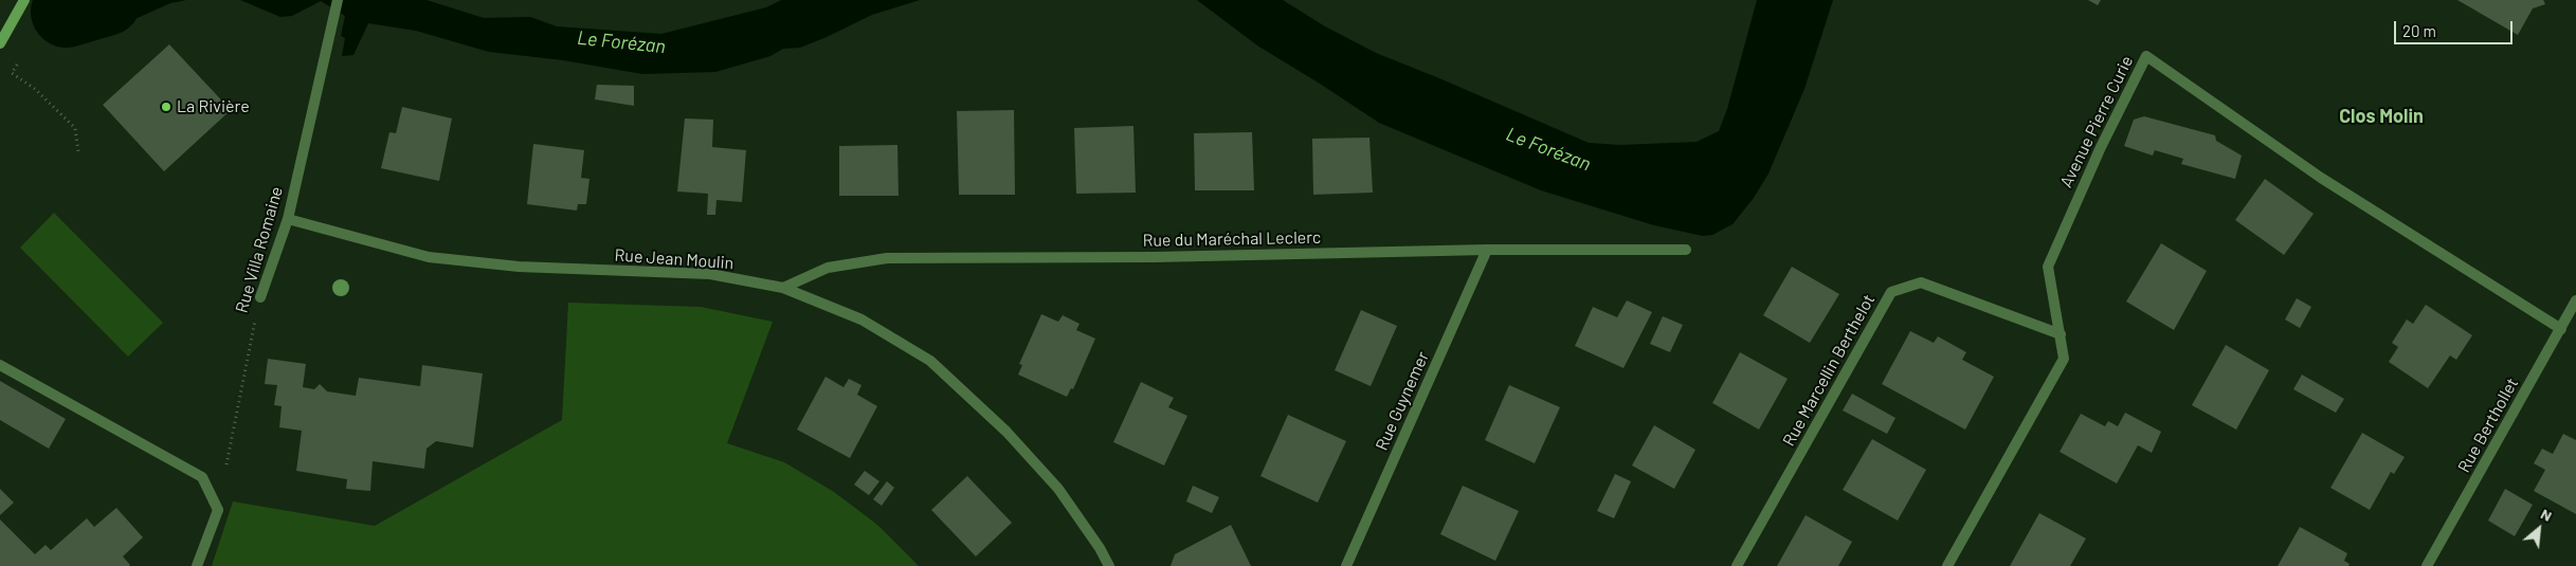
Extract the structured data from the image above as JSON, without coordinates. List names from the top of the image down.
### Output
{
  "streets": {
    "street": [
      "Avenue Pierre Curie",
      "Rue du Maréchal Leclerc",
      "Rue Villa Romaine",
      "Rue Jean Moulin",
      "Rue Marcellin Berthelot",
      "Rue Guynemer",
      "Rue Berthollet"
    ]
  },
  "crossings": [
    ["Avenue Pierre Curie", "Rue Marcellin Berthelot"],
    ["Avenue Pierre Curie", "Rue Berthollet"],
    ["Rue du Maréchal Leclerc", "Rue Jean Moulin"],
    ["Rue du Maréchal Leclerc", "Rue Guynemer"],
    ["Rue Villa Romaine", "Rue Jean Moulin"]
  ],
  "districts": ["Clos Molin"],
  "water": ["Le Forézan"],
  "places": ["La Rivière"],
  "scale_bar": "20 m",
  "north": "top right"
}
